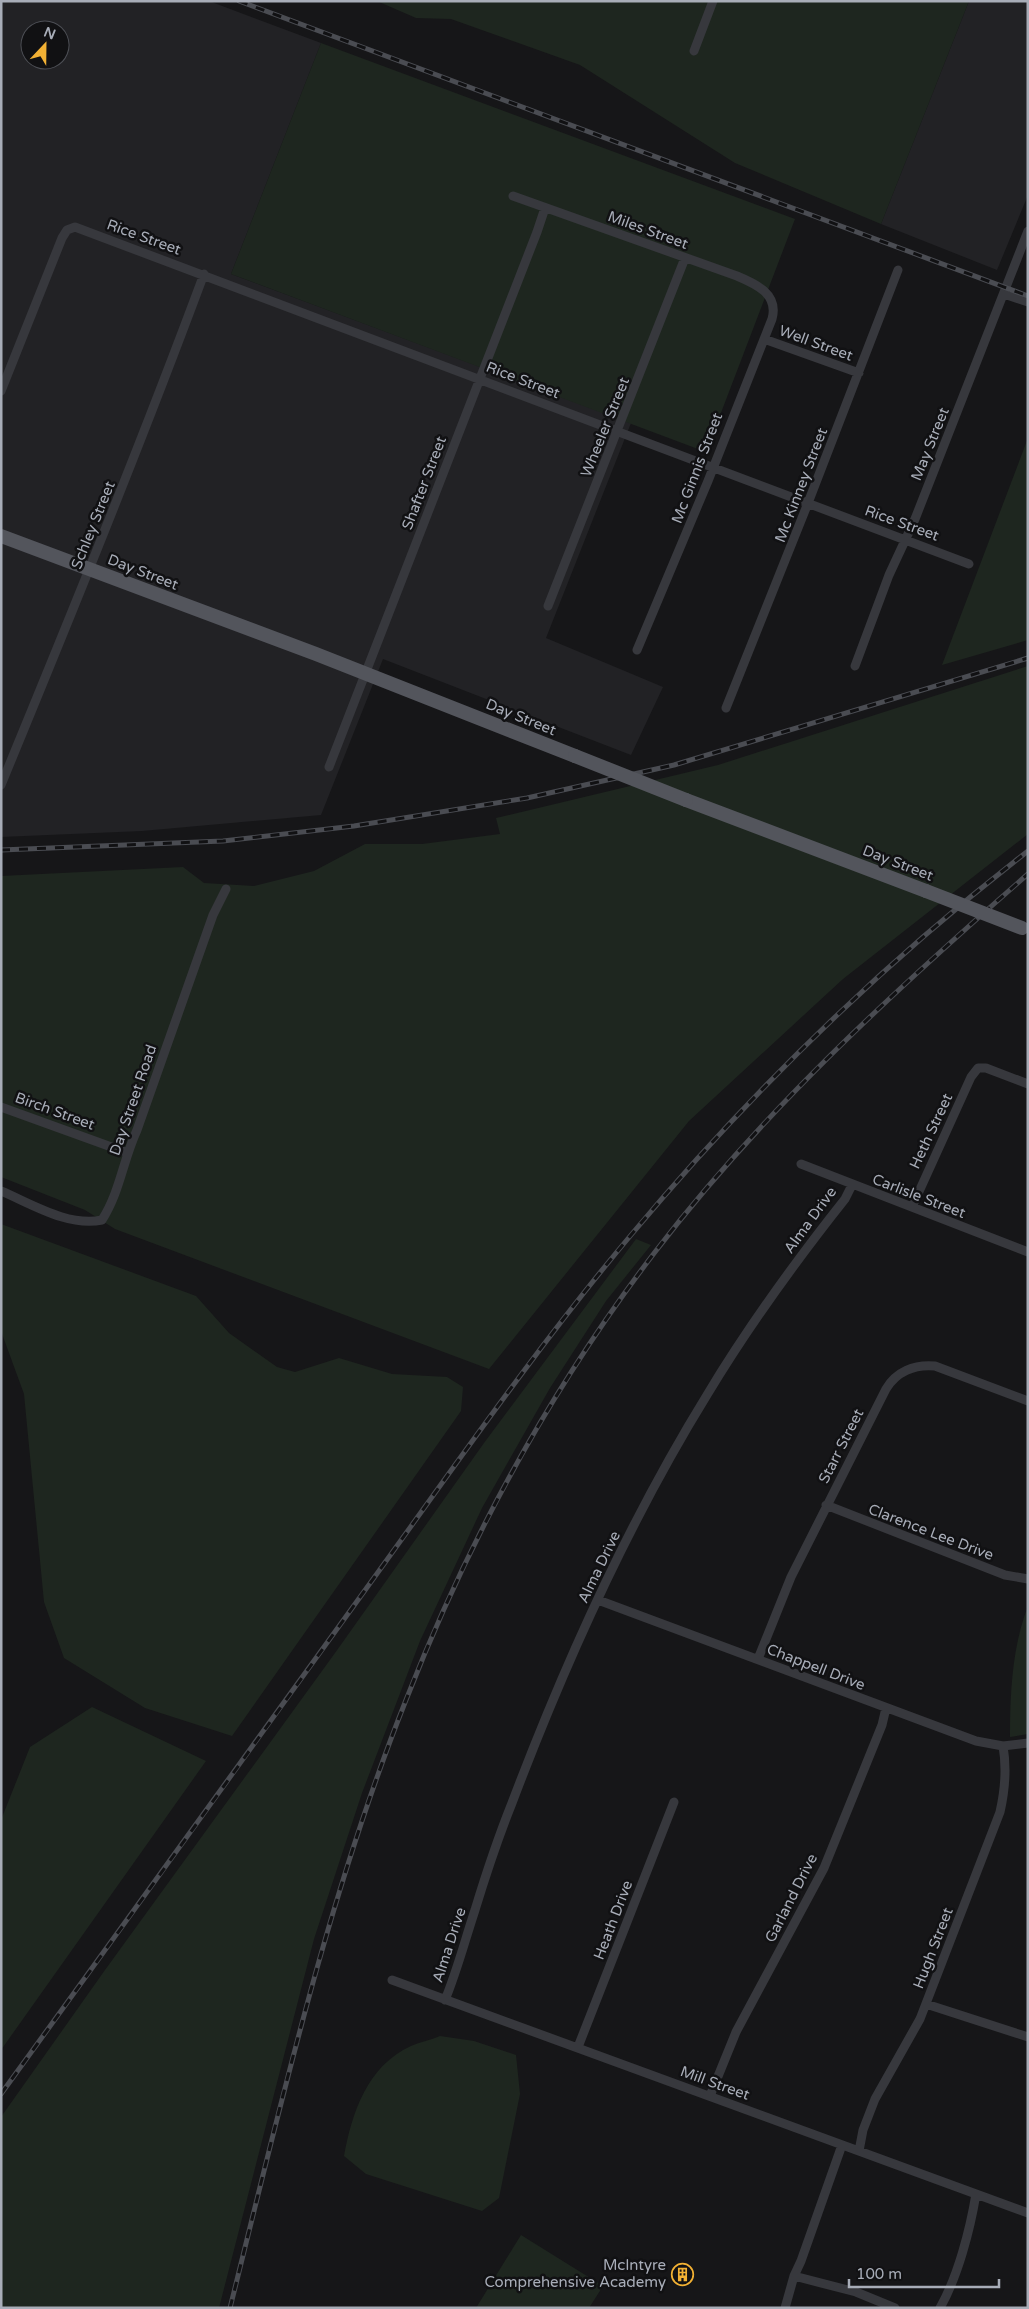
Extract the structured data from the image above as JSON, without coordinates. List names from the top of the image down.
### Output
{
  "streets": {
    "main road": ["Day Street"],
    "street": [
      "Miles Street",
      "Rice Street",
      "Well Street",
      "Wheeler Street",
      "May Street",
      "Mc Ginnis Street",
      "Shafter Street",
      "Mc Kinney Street",
      "Schley Street",
      "Day Street Road",
      "Birch Street",
      "Heth Street",
      "Carlisle Street",
      "Alma Drive",
      "Starr Street",
      "Clarence Lee Drive",
      "Chappell Drive",
      "Garland Drive",
      "Heath Drive",
      "Hugh Street",
      "Mill Street"
    ]
  },
  "crossings": [
    ["Miles Street", "Wheeler Street"],
    ["Miles Street", "Mc Ginnis Street"],
    ["Miles Street", "Shafter Street"],
    ["Rice Street", "Wheeler Street"],
    ["Rice Street", "May Street"],
    ["Rice Street", "Mc Ginnis Street"],
    ["Rice Street", "Shafter Street"],
    ["Rice Street", "Mc Kinney Street"],
    ["Rice Street", "Schley Street"],
    ["Well Street", "Mc Ginnis Street"],
    ["Well Street", "Mc Kinney Street"],
    ["Shafter Street", "Day Street"],
    ["Schley Street", "Day Street"],
    ["Day Street Road", "Birch Street"],
    ["Heth Street", "Carlisle Street"],
    ["Carlisle Street", "Alma Drive"],
    ["Alma Drive", "Chappell Drive"],
    ["Alma Drive", "Mill Street"],
    ["Starr Street", "Clarence Lee Drive"],
    ["Starr Street", "Chappell Drive"],
    ["Chappell Drive", "Garland Drive"],
    ["Chappell Drive", "Hugh Street"],
    ["Garland Drive", "Mill Street"],
    ["Heath Drive", "Mill Street"],
    ["Hugh Street", "Mill Street"]
  ],
  "places": {
    "building": ["McIntyre Comprehensive Academy"]
  },
  "scale_bar": "100 m",
  "north": "top"
}
